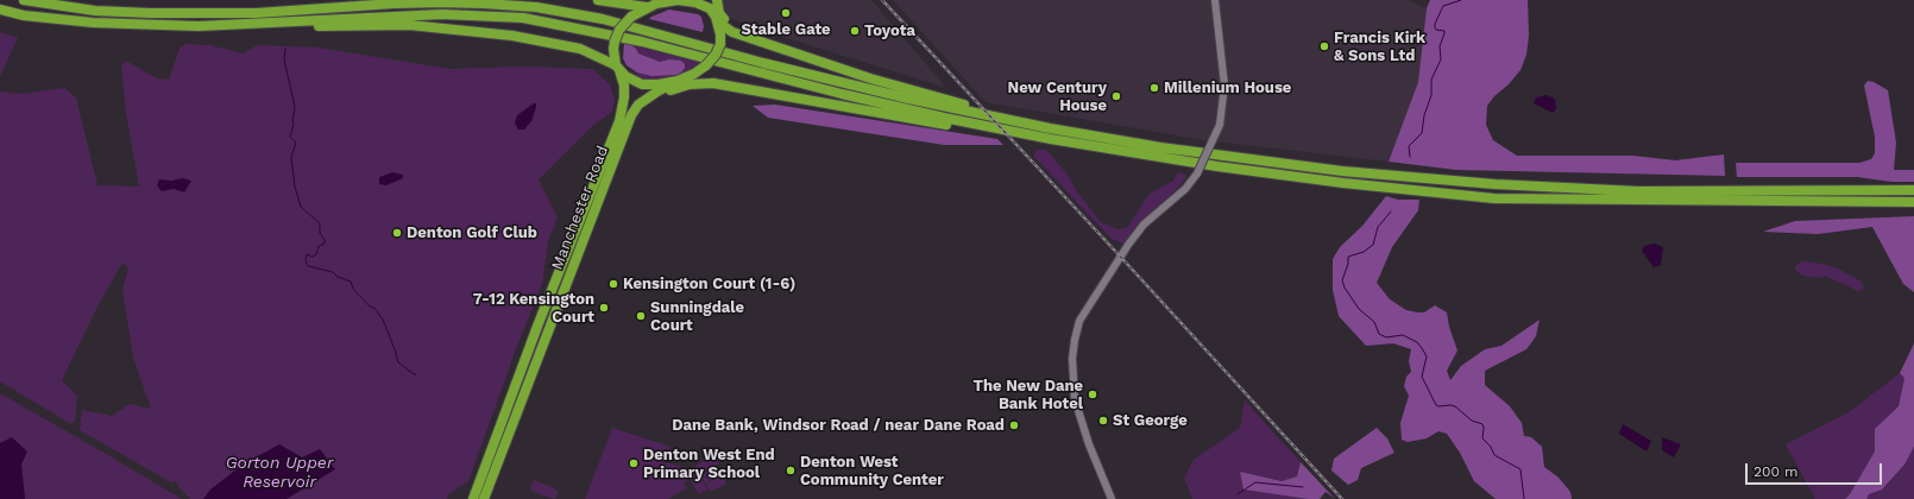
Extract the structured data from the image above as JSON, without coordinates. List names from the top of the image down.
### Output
{
  "streets": {
    "highway": ["Manchester Road"]
  },
  "water": ["Gorton Upper Reservoir"],
  "places": [
    "Stable Gate",
    "Toyota",
    "Francis Kirk & Sons Ltd",
    "Millenium House",
    "New Century House",
    "Denton Golf Club",
    "Kensington Court (1-6)",
    "7-12 Kensington Court",
    "Sunningdale Court",
    "The New Dane Bank Hotel",
    "St George",
    "Dane Bank, Windsor Road / near Dane Road",
    "Denton West End Primary School",
    "Denton West Community Center"
  ],
  "scale_bar": "200 m"
}
